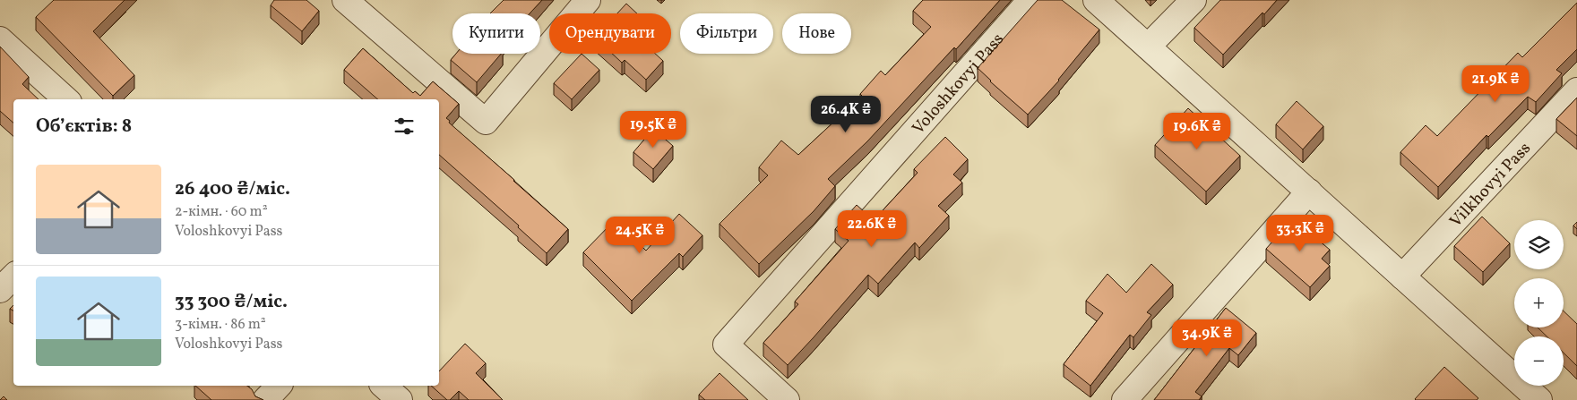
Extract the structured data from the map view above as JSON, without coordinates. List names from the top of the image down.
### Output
{
  "streets": {
    "street": ["Voloshkovyi Pass", "Vilkhovyi Pass"]
  },
  "page": {
    "chip": [
      "Купити",
      "Орендувати",
      "Фільтри",
      "Нове"
    ],
    "price": [
      "21.9K ₴",
      "26.4K ₴",
      "19.5K ₴",
      "19.6K ₴",
      "22.6K ₴",
      "33.3K ₴",
      "24.5K ₴",
      "34.9K ₴"
    ],
    "heading": "Об’єктів: 8",
    "list": [
      {
        "name": "26 400 ₴/міс.",
        "note": "2-кімн. · 60 m² · Voloshkovyi Pass"
      },
      {
        "name": "33 300 ₴/міс.",
        "note": "3-кімн. · 86 m² · Voloshkovyi Pass"
      }
    ],
    "map_buttons": ["+", "−"]
  }
}
